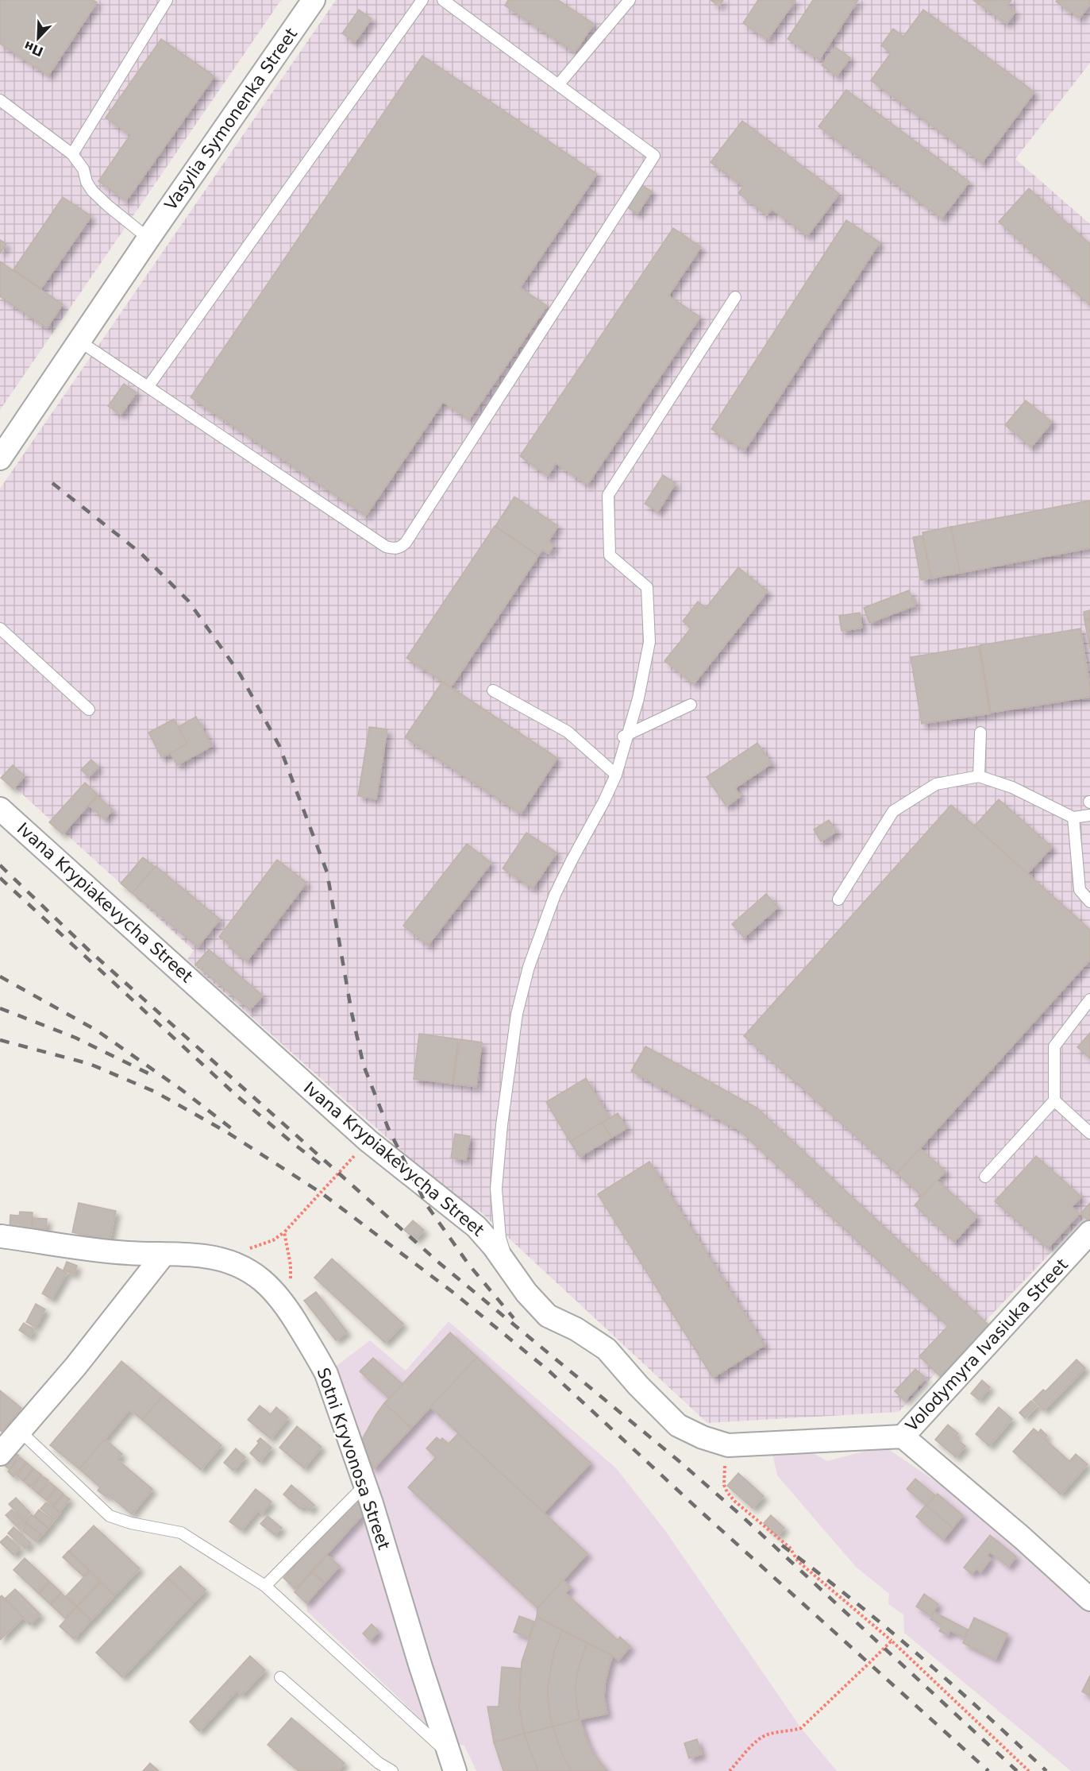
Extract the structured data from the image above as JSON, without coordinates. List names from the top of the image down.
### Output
{
  "streets": {
    "street": [
      "Vasylia Symonenka Street",
      "Ivana Krypiakevycha Street",
      "Volodymyra Ivasiuka Street",
      "Sotni Kryvonosa Street"
    ]
  },
  "crossings": [
    ["Ivana Krypiakevycha Street", "Volodymyra Ivasiuka Street"]
  ],
  "north": "bottom left"
}
